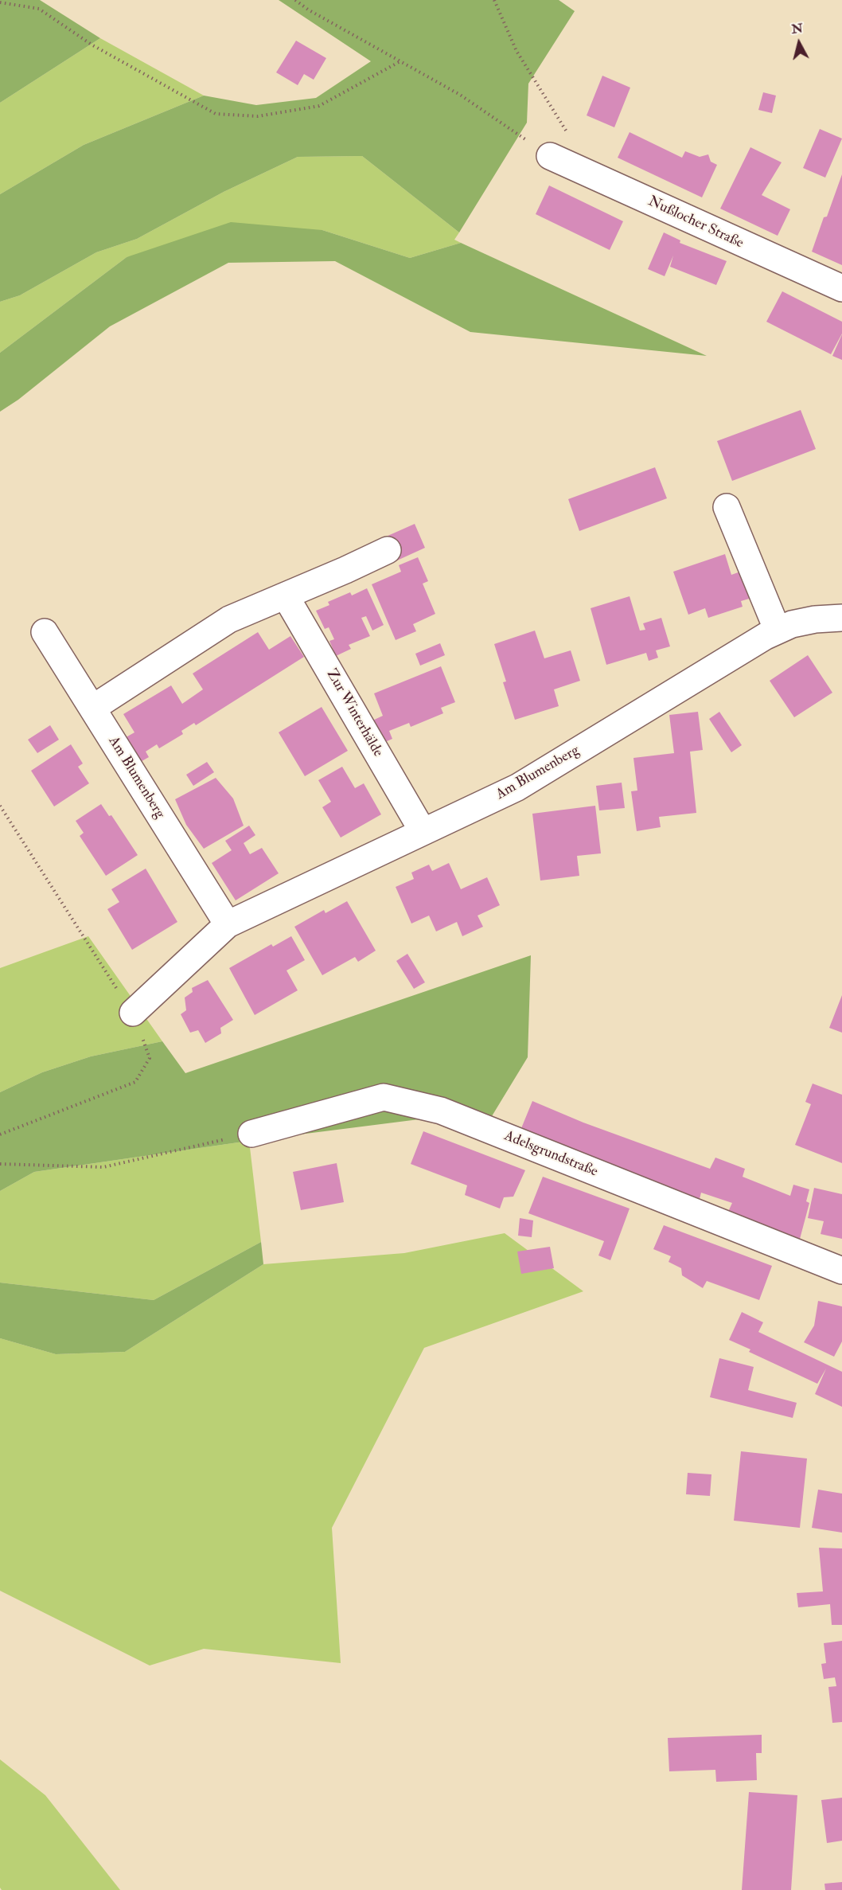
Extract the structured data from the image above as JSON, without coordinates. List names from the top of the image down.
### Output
{
  "streets": {
    "street": [
      "Nußlocher Straße",
      "Zur Winterhälde",
      "Am Blumenberg",
      "Adelsgrundstraße"
    ]
  },
  "crossings": [
    ["Zur Winterhälde", "Am Blumenberg"]
  ],
  "north": "top"
}
